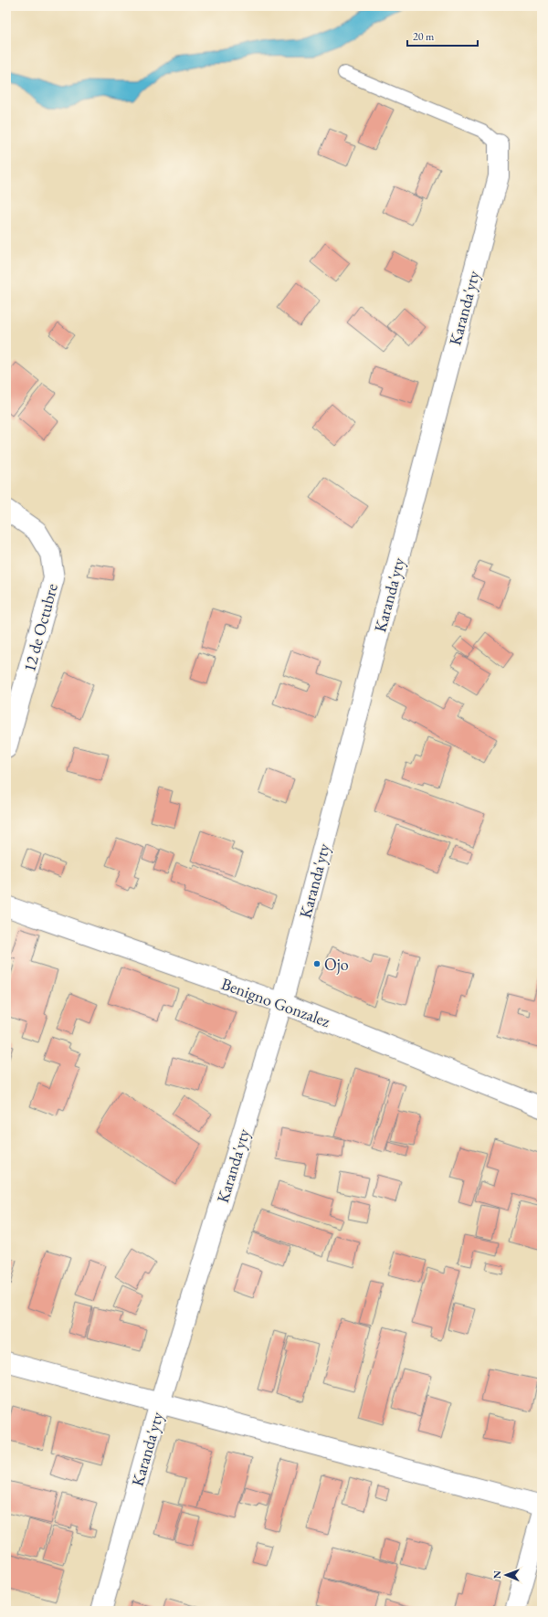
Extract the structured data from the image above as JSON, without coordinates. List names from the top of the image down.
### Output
{
  "streets": {
    "street": ["Karanda'yty", "12 de Octubre", "Benigno Gonzalez"]
  },
  "crossings": [
    ["Karanda'yty", "Benigno Gonzalez"]
  ],
  "places": ["Ojo"],
  "scale_bar": "20 m",
  "north": "left"
}
